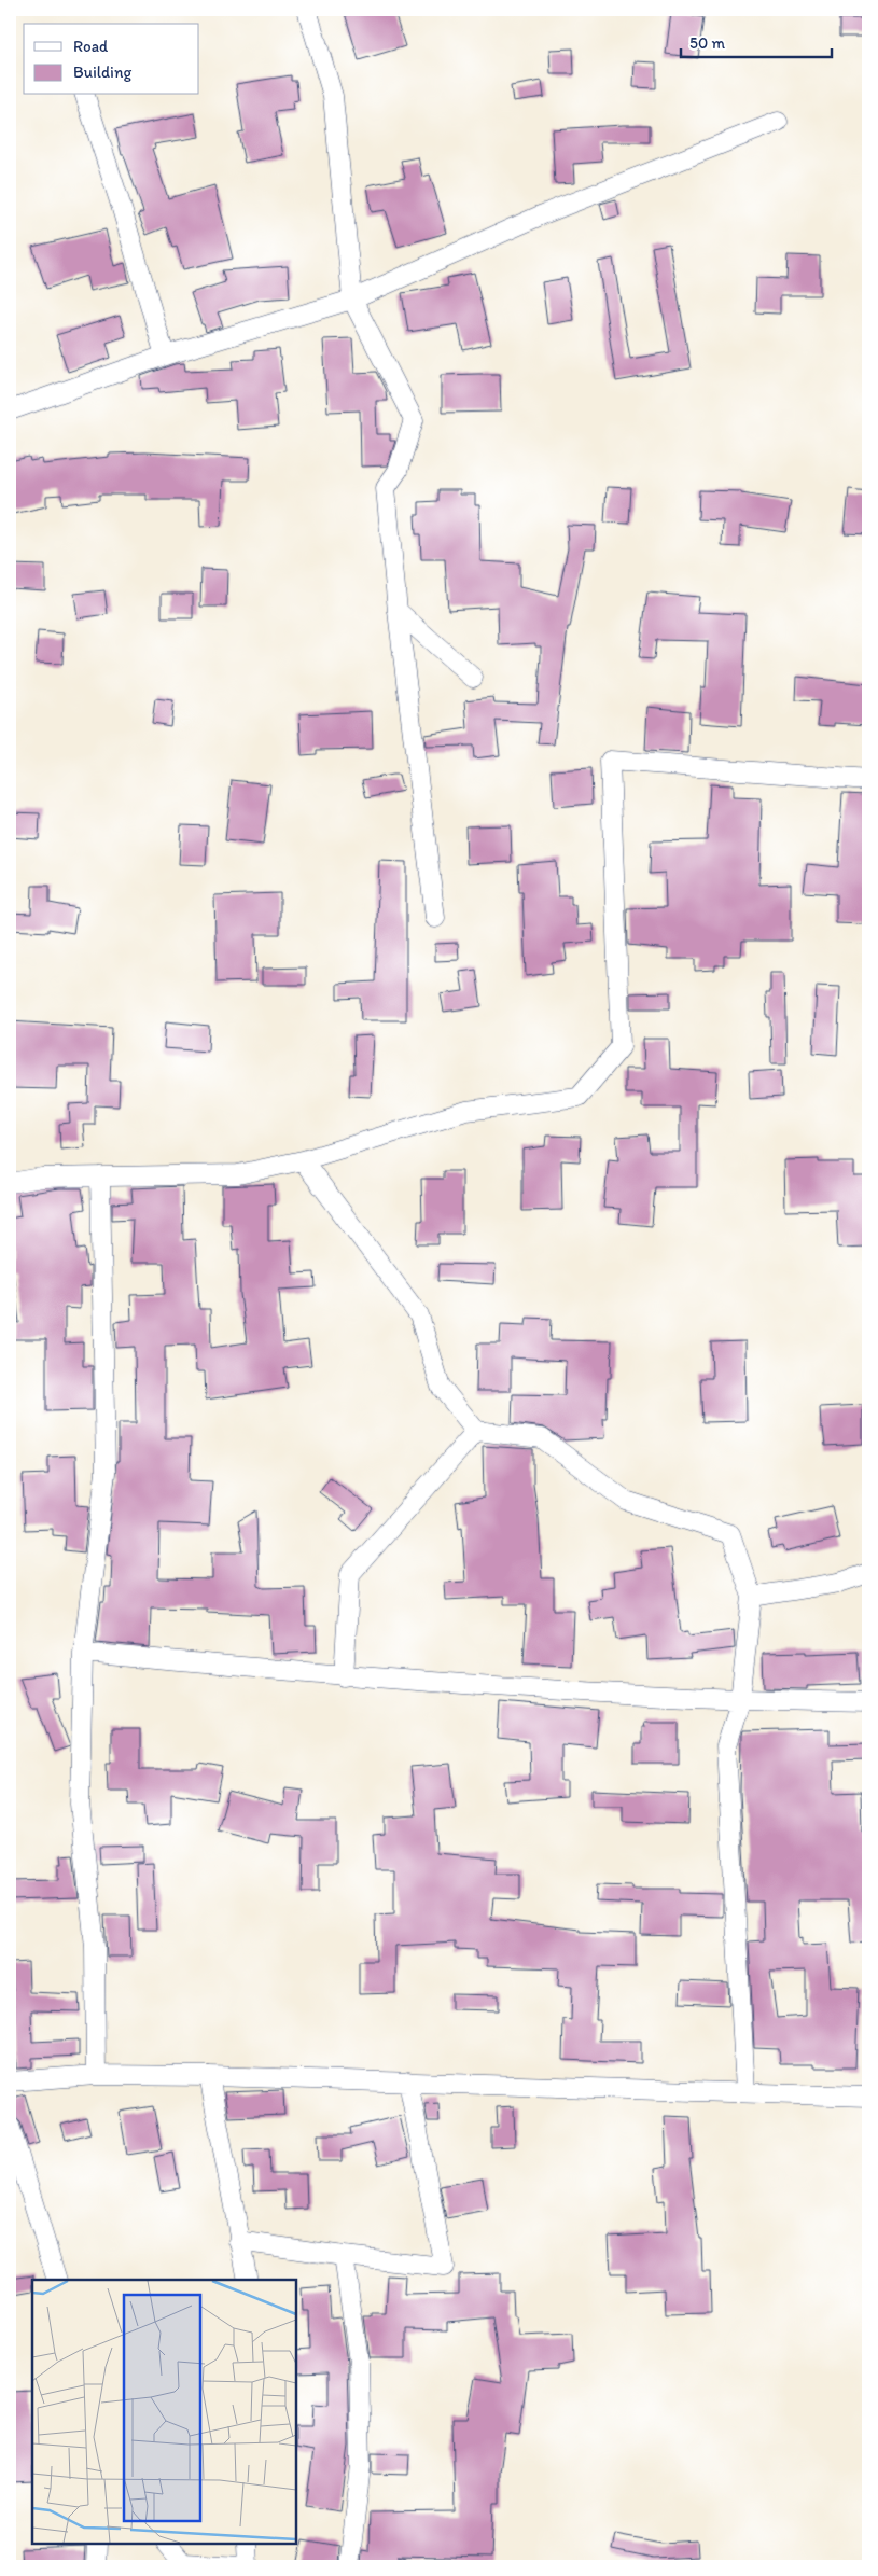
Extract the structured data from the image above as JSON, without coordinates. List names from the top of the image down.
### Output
{
  "legend": ["Road", "Building"],
  "scale_bar": "50 m"
}
